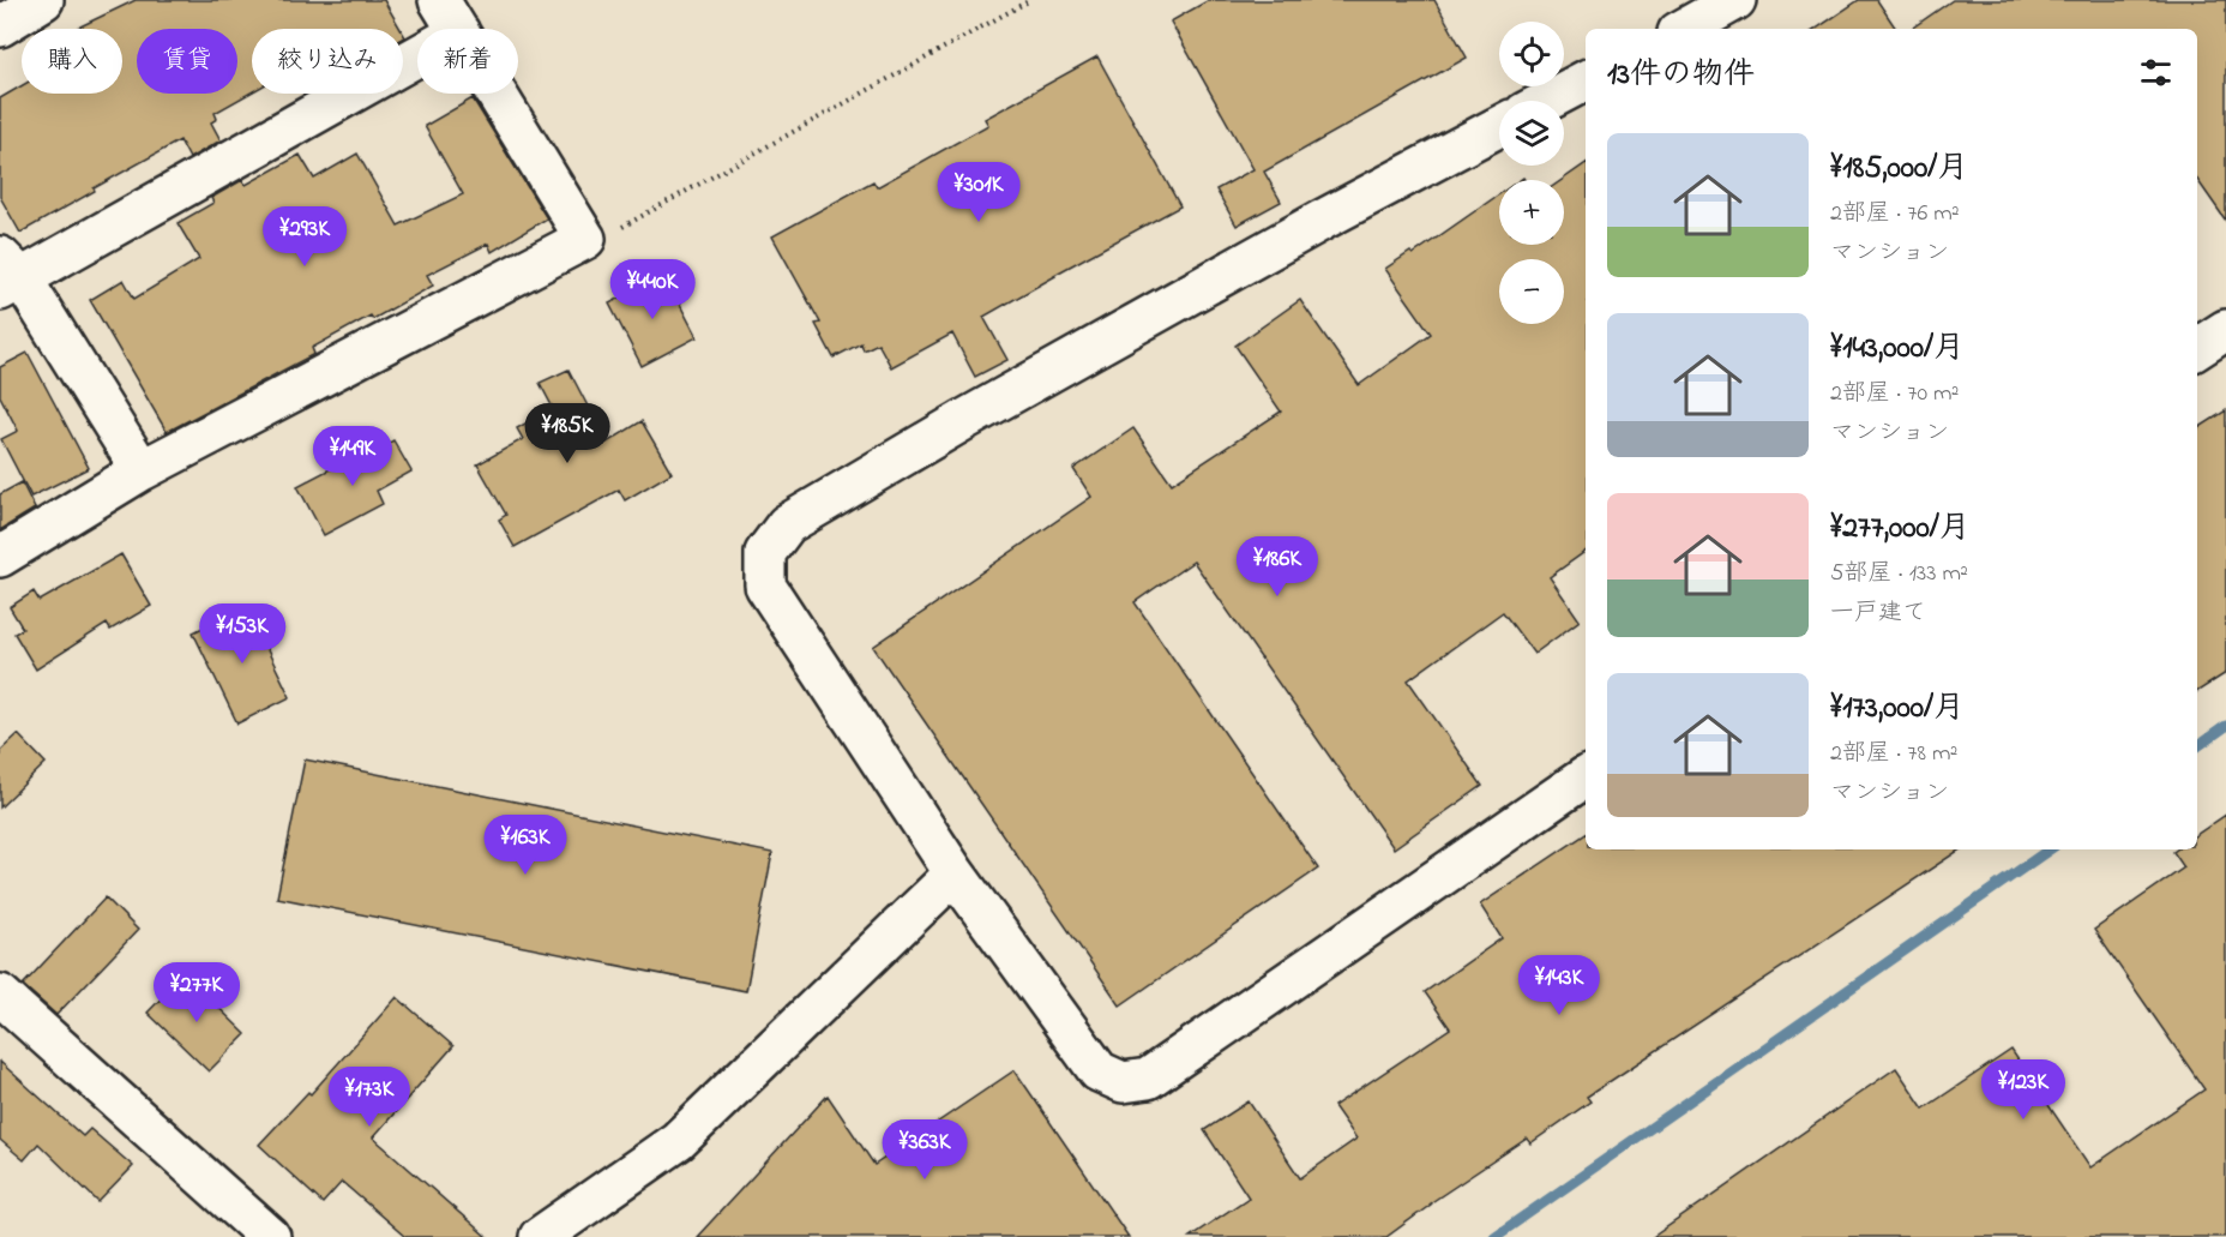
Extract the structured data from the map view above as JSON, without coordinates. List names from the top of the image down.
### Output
{
  "page": {
    "map_buttons": ["+", "−"],
    "chip": [
      "購入",
      "賃貸",
      "絞り込み",
      "新着"
    ],
    "heading": "13件の物件",
    "list": [
      {
        "name": "¥185,000/月",
        "note": "2部屋 · 76 m² · マンション"
      },
      {
        "name": "¥143,000/月",
        "note": "2部屋 · 70 m² · マンション"
      },
      {
        "name": "¥277,000/月",
        "note": "5部屋 · 133 m² · 一戸建て"
      },
      {
        "name": "¥173,000/月",
        "note": "2部屋 · 78 m² · マンション"
      }
    ],
    "price": [
      "¥301K",
      "¥293K",
      "¥440K",
      "¥185K",
      "¥149K",
      "¥186K",
      "¥153K",
      "¥163K",
      "¥143K",
      "¥277K",
      "¥123K",
      "¥173K",
      "¥363K"
    ]
  }
}
